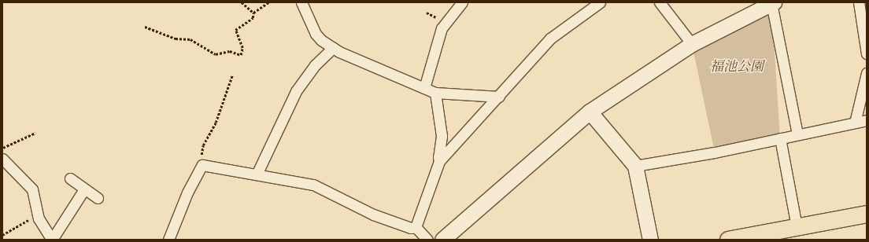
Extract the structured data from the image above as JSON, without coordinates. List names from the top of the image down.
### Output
{
  "parks": ["福池公園"]
}
